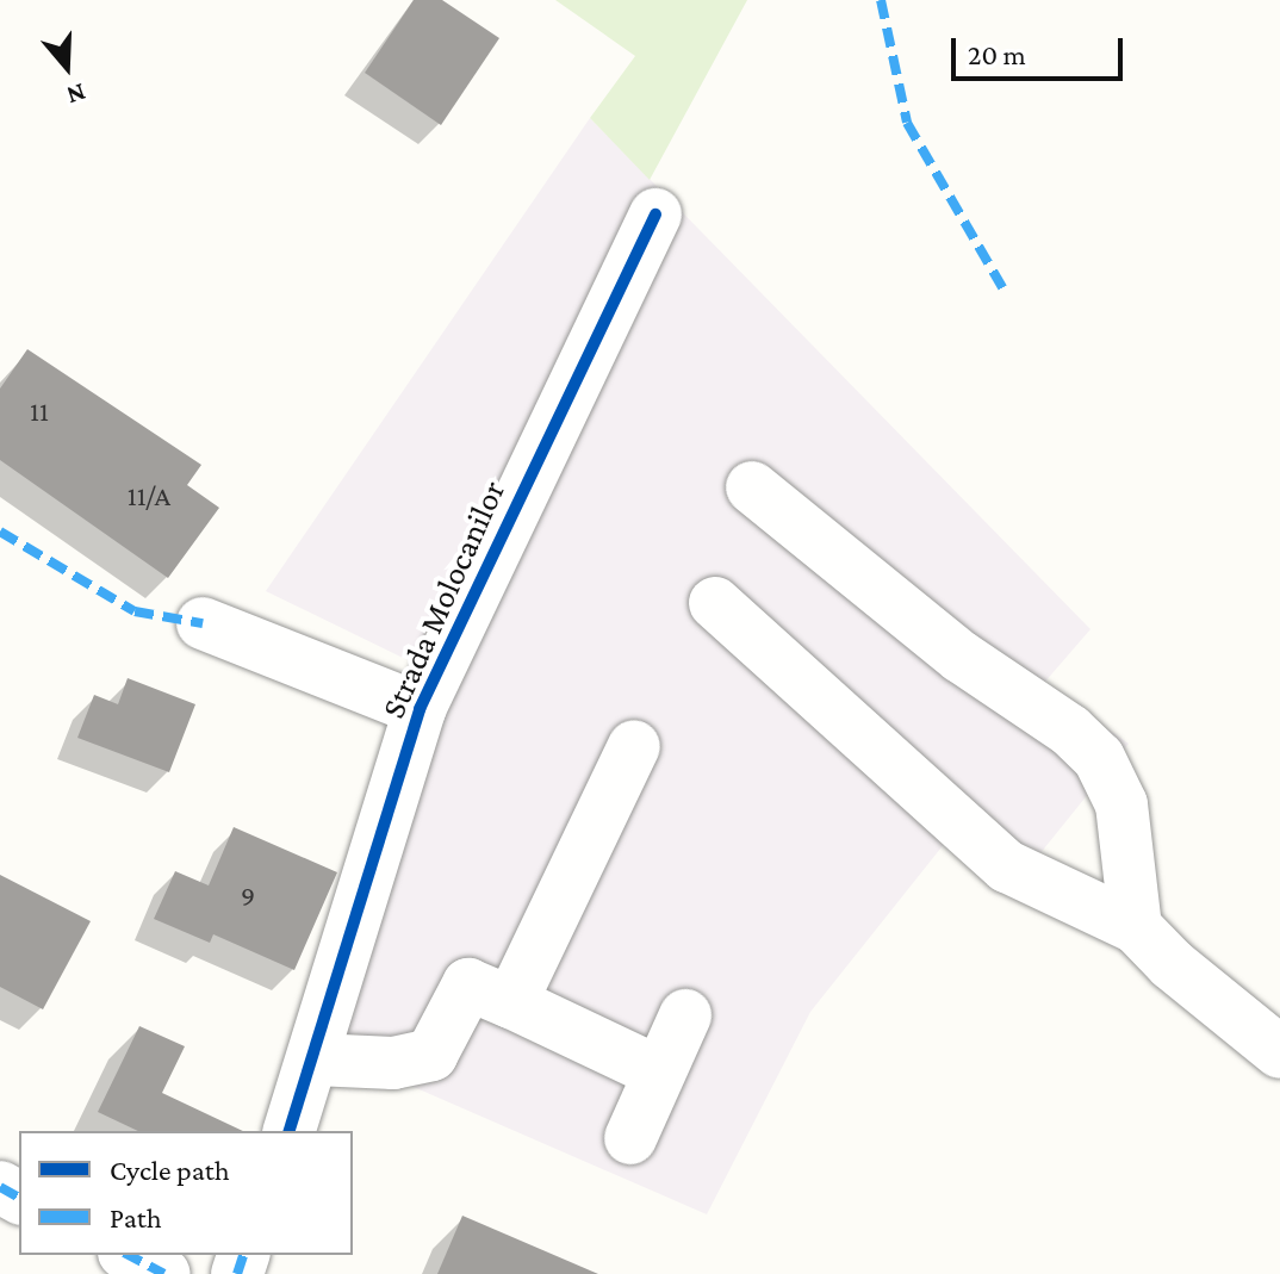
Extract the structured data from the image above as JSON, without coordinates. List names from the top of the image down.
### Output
{
  "streets": {
    "street": ["Strada Molocanilor"]
  },
  "house_numbers": ["11", "11/A", "9"],
  "legend": ["Cycle path", "Path"],
  "scale_bar": "20 m",
  "north": "bottom"
}
